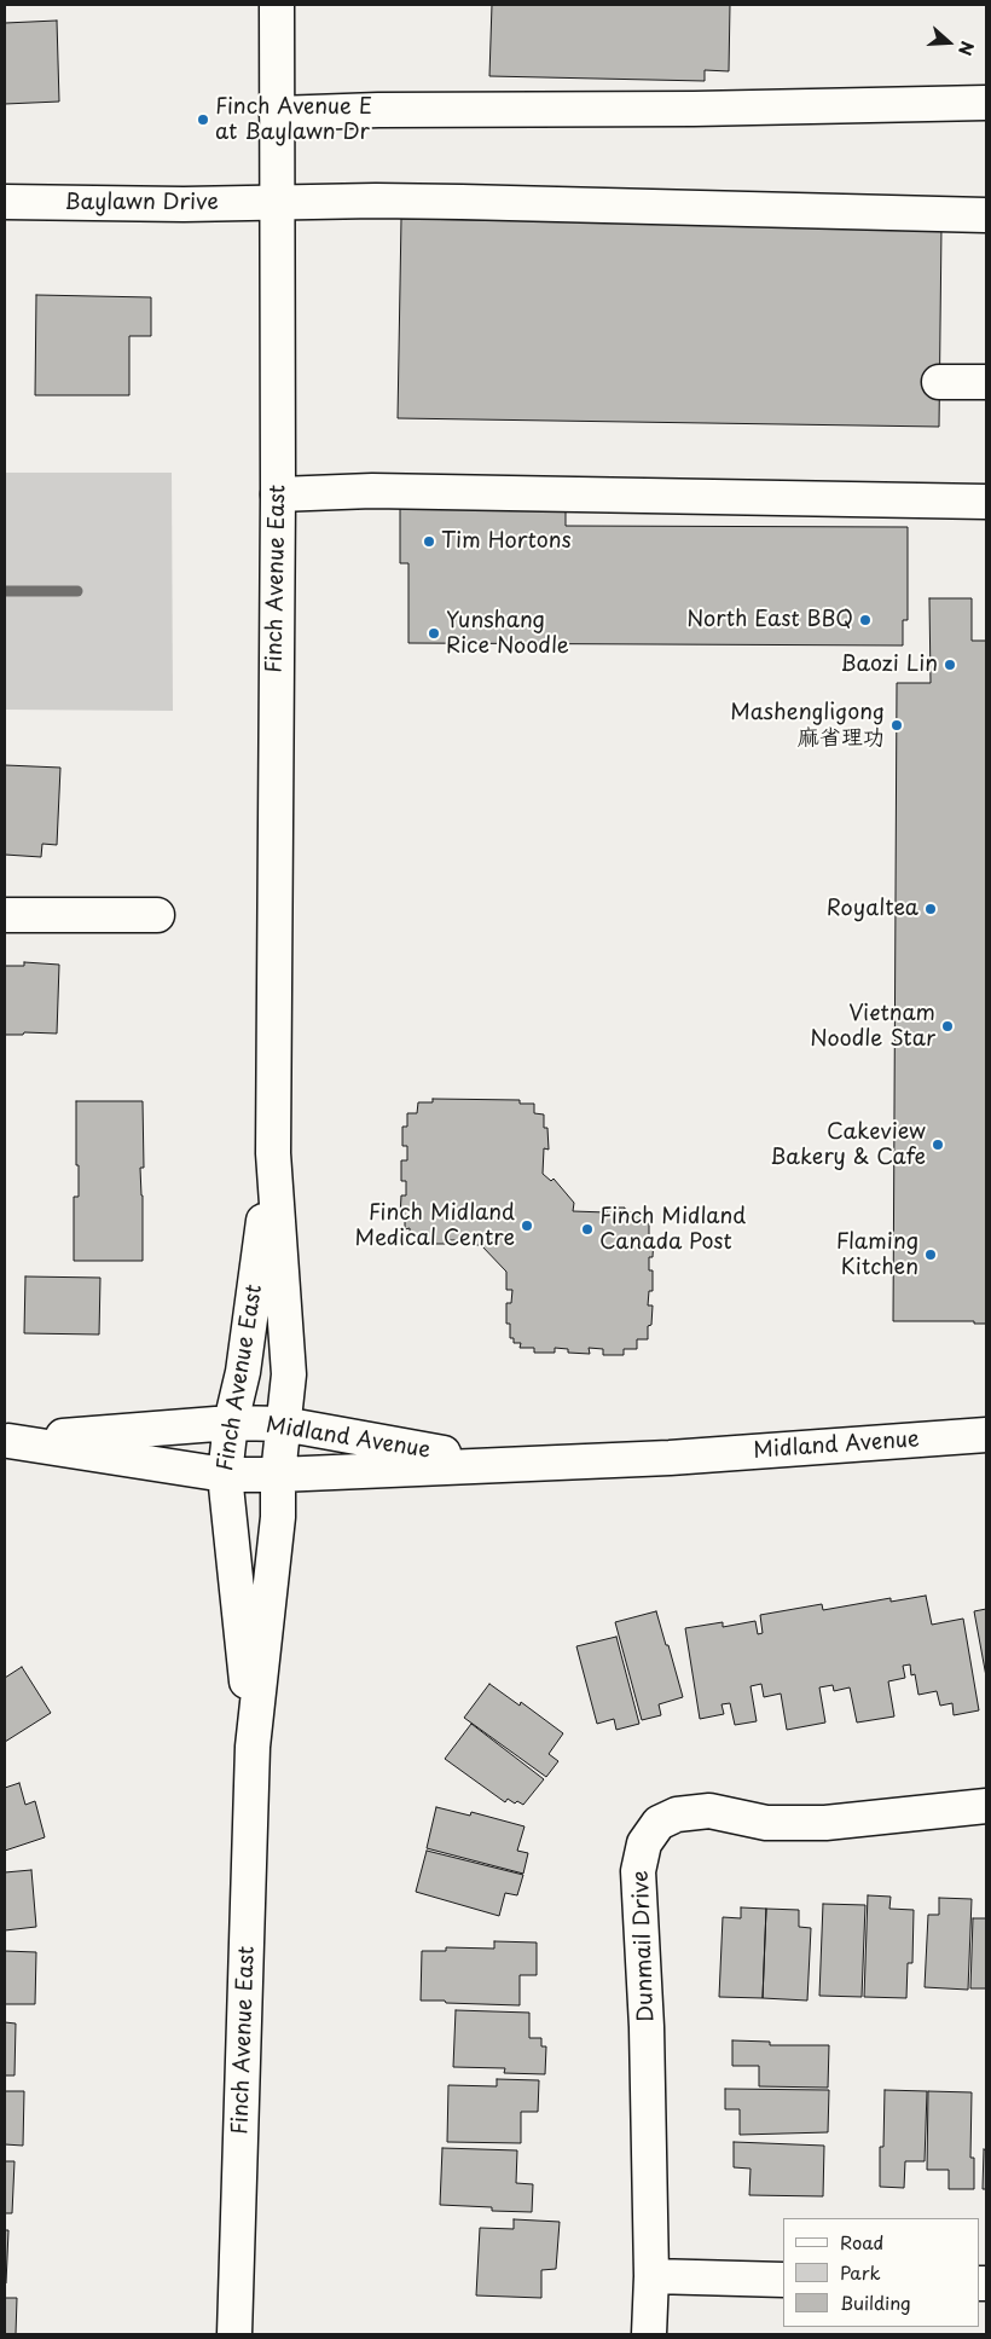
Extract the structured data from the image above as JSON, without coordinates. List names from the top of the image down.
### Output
{
  "streets": {
    "main road": [
      "Baylawn Drive",
      "Finch Avenue East",
      "Midland Avenue",
      "Dunmail Drive"
    ]
  },
  "crossings": [
    ["Baylawn Drive", "Finch Avenue East"],
    ["Finch Avenue East", "Midland Avenue"]
  ],
  "places": [
    "Finch Avenue E at Baylawn Dr",
    "Tim Hortons",
    "North East BBQ",
    "Yunshang Rice Noodle",
    "Baozi Lin",
    "Mashengligong 麻省理功",
    "Royaltea",
    "Vietnam Noodle Star",
    "Cakeview Bakery & Cafe",
    "Finch Midland Medical Centre",
    "Finch Midland Canada Post",
    "Flaming Kitchen"
  ],
  "legend": ["Road", "Park", "Building"],
  "north": "right"
}
